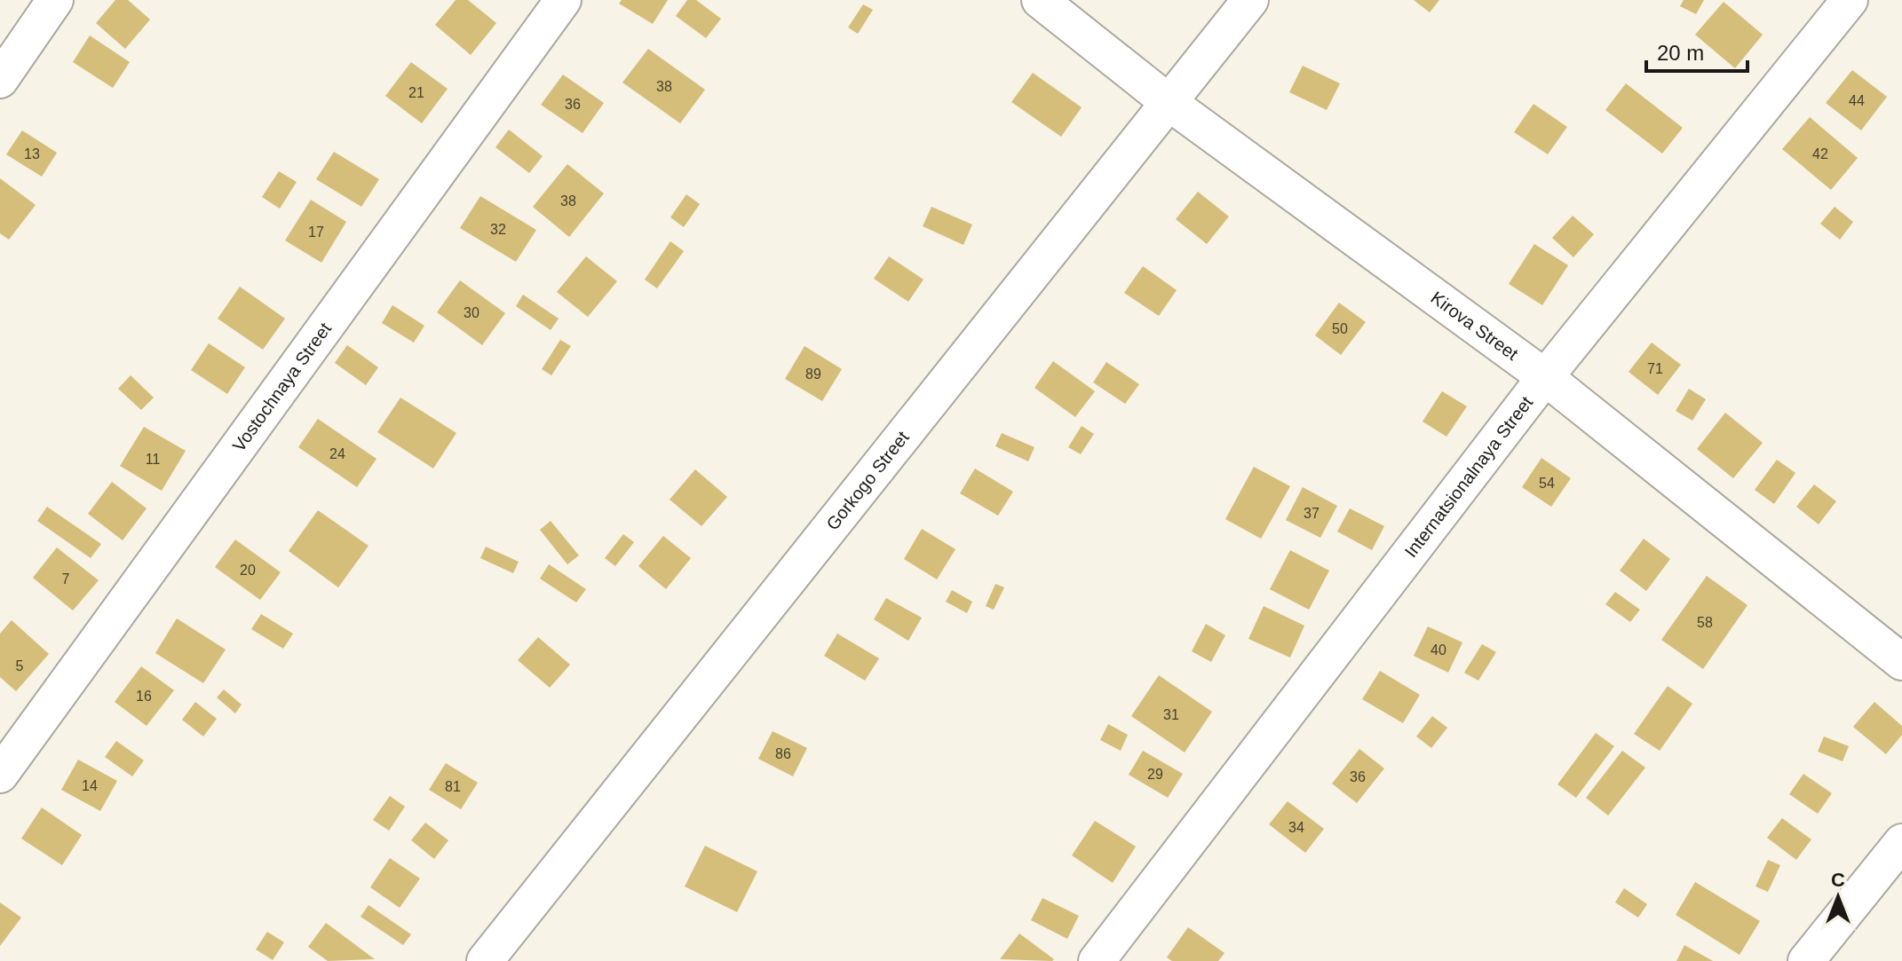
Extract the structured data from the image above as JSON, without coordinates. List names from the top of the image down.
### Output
{
  "streets": {
    "street": [
      "Kirova Street",
      "Vostochnaya Street",
      "Internatsionalnaya Street",
      "Gorkogo Street"
    ]
  },
  "crossings": [
    ["Kirova Street", "Internatsionalnaya Street"],
    ["Kirova Street", "Gorkogo Street"]
  ],
  "house_numbers": [
    "38",
    "21",
    "44",
    "36",
    "13",
    "42",
    "38",
    "32",
    "17",
    "30",
    "50",
    "71",
    "89",
    "24",
    "11",
    "54",
    "37",
    "20",
    "7",
    "58",
    "40",
    "5",
    "16",
    "31",
    "86",
    "29",
    "36",
    "14",
    "81",
    "34"
  ],
  "scale_bar": "20 m",
  "north": "top"
}
